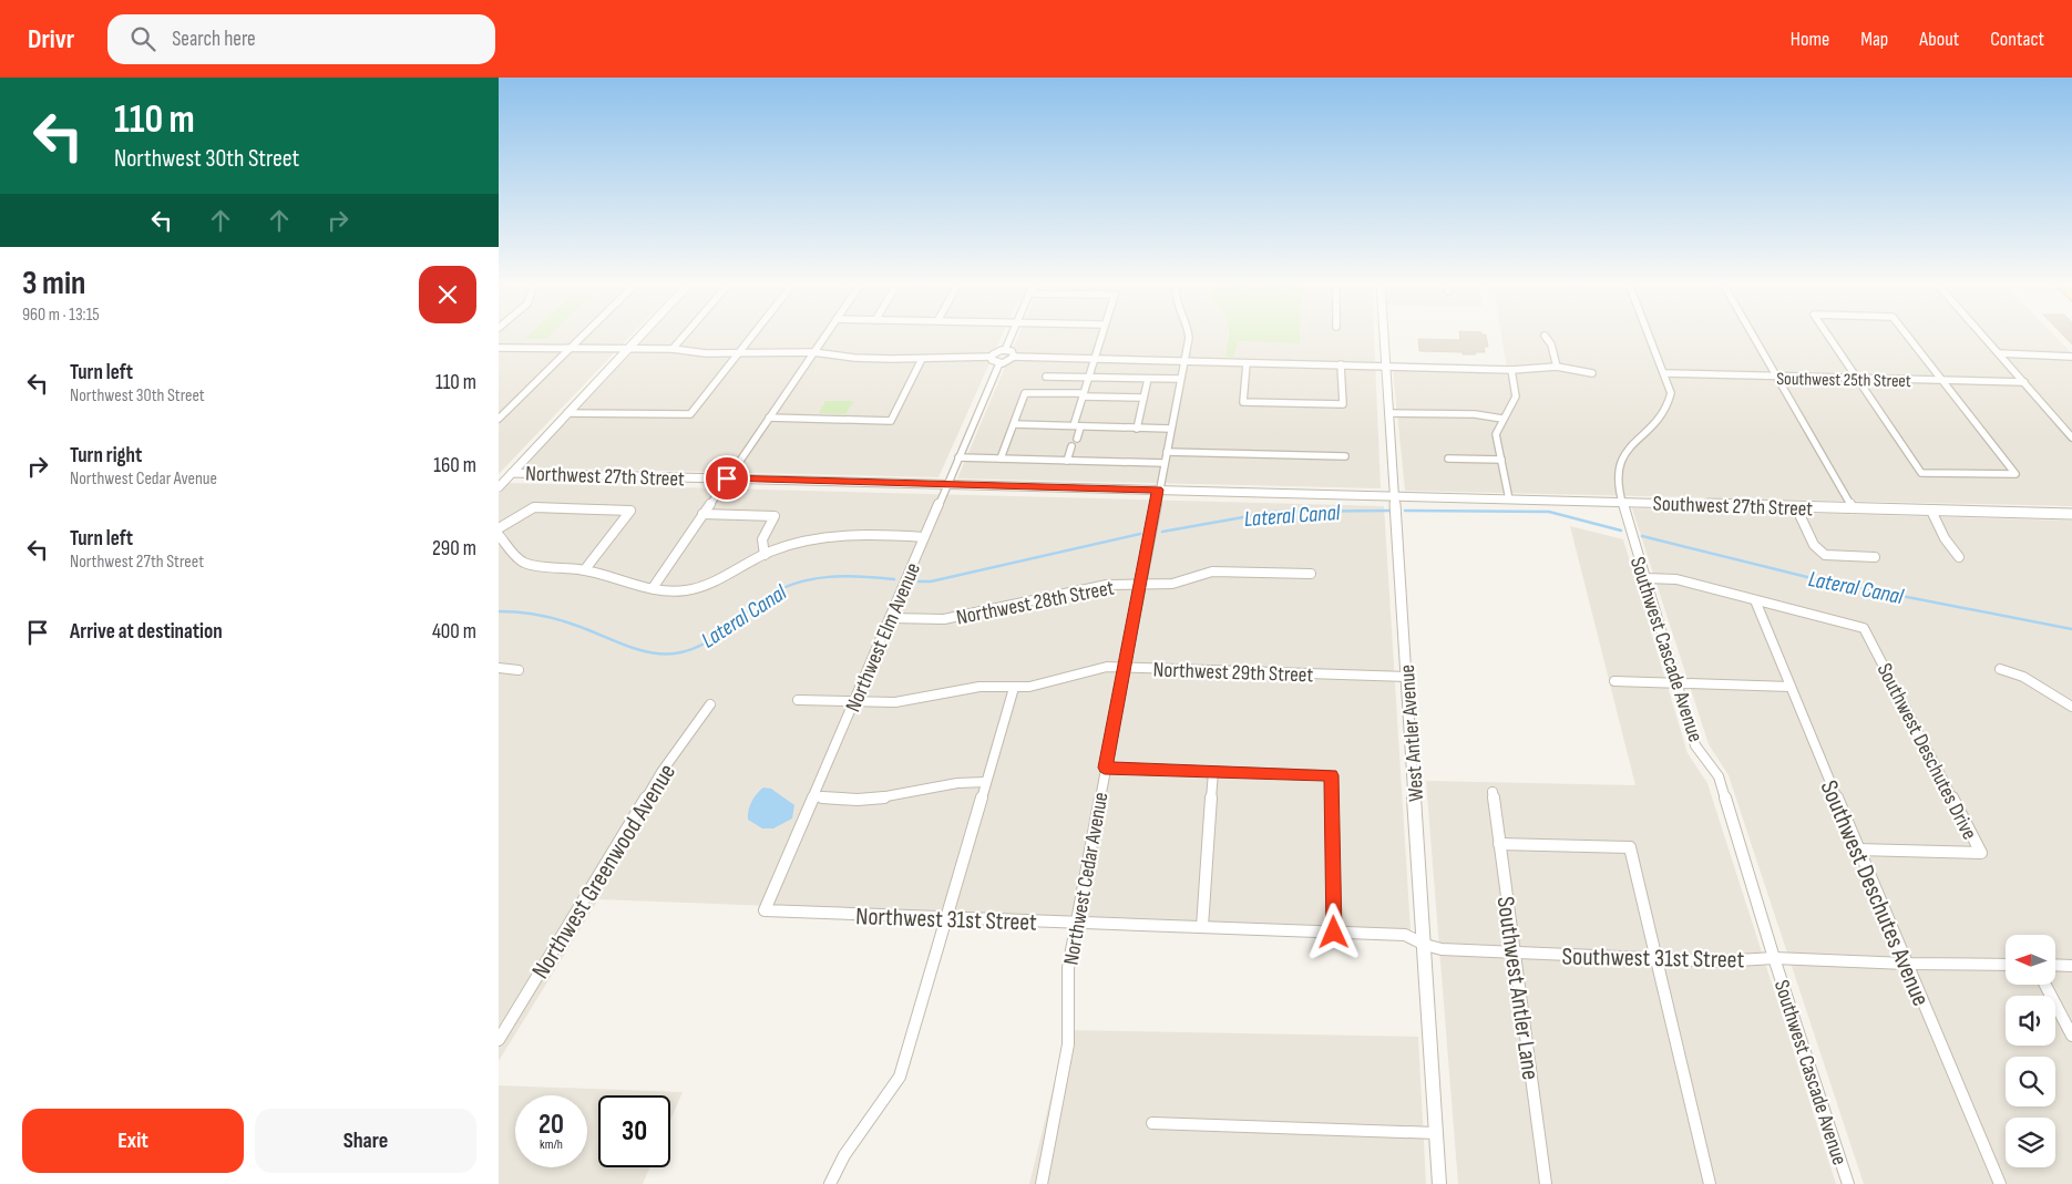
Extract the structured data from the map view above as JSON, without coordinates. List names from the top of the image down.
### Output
{
  "streets": {
    "street": [
      "Southwest 25th Street",
      "Northwest 27th Street",
      "Southwest 27th Street",
      "Northwest 28th Street",
      "Northwest Elm Avenue",
      "Southwest Cascade Avenue",
      "Northwest 29th Street",
      "West Antler Avenue",
      "Southwest Deschutes Drive",
      "Northwest Greenwood Avenue",
      "Northwest Cedar Avenue",
      "Southwest Deschutes Avenue",
      "Northwest 31st Street",
      "Southwest 31st Street",
      "Southwest Antler Lane"
    ]
  },
  "crossings": [
    ["Southwest 25th Street", "Southwest Cascade Avenue"],
    ["Northwest 27th Street", "Southwest 27th Street"],
    ["Northwest 27th Street", "Northwest Elm Avenue"],
    ["Northwest 27th Street", "West Antler Avenue"],
    ["Northwest 27th Street", "Northwest Cedar Avenue"],
    ["Southwest 27th Street", "Southwest Cascade Avenue"],
    ["Southwest 27th Street", "West Antler Avenue"],
    ["Northwest 28th Street", "Northwest Elm Avenue"],
    ["Northwest 28th Street", "Northwest Cedar Avenue"],
    ["Northwest Elm Avenue", "Northwest 29th Street"],
    ["Northwest Elm Avenue", "Northwest 31st Street"],
    ["Southwest Cascade Avenue", "Southwest 31st Street"],
    ["Northwest 29th Street", "West Antler Avenue"],
    ["Northwest 29th Street", "Northwest Cedar Avenue"],
    ["West Antler Avenue", "Northwest 31st Street"],
    ["West Antler Avenue", "Southwest 31st Street"],
    ["Southwest Deschutes Drive", "Southwest Deschutes Avenue"],
    ["Northwest Cedar Avenue", "Northwest 31st Street"],
    ["Southwest Deschutes Avenue", "Southwest 31st Street"],
    ["Northwest 31st Street", "Southwest 31st Street"],
    ["Southwest 31st Street", "Southwest Antler Lane"]
  ],
  "water": ["Lateral Canal"],
  "north": "left",
  "page": {
    "header": "Drivr",
    "search": "Search here",
    "nav": [
      "Home",
      "Map",
      "About",
      "Contact"
    ],
    "turn": ["110 m", "Northwest 30th Street"],
    "heading": ["3 min", "960 m · 13:15"],
    "list": [
      {
        "name": "Turn left",
        "note": "Northwest 30th Street",
        "value": "110 m"
      },
      {
        "name": "Turn right",
        "note": "Northwest Cedar Avenue",
        "value": "160 m"
      },
      {
        "name": "Turn left",
        "note": "Northwest 27th Street",
        "value": "290 m"
      },
      {
        "name": "Arrive at destination",
        "value": "400 m"
      }
    ],
    "speed": "20 km/h",
    "limit": "30",
    "buttons": ["Exit", "Share"]
  }
}
